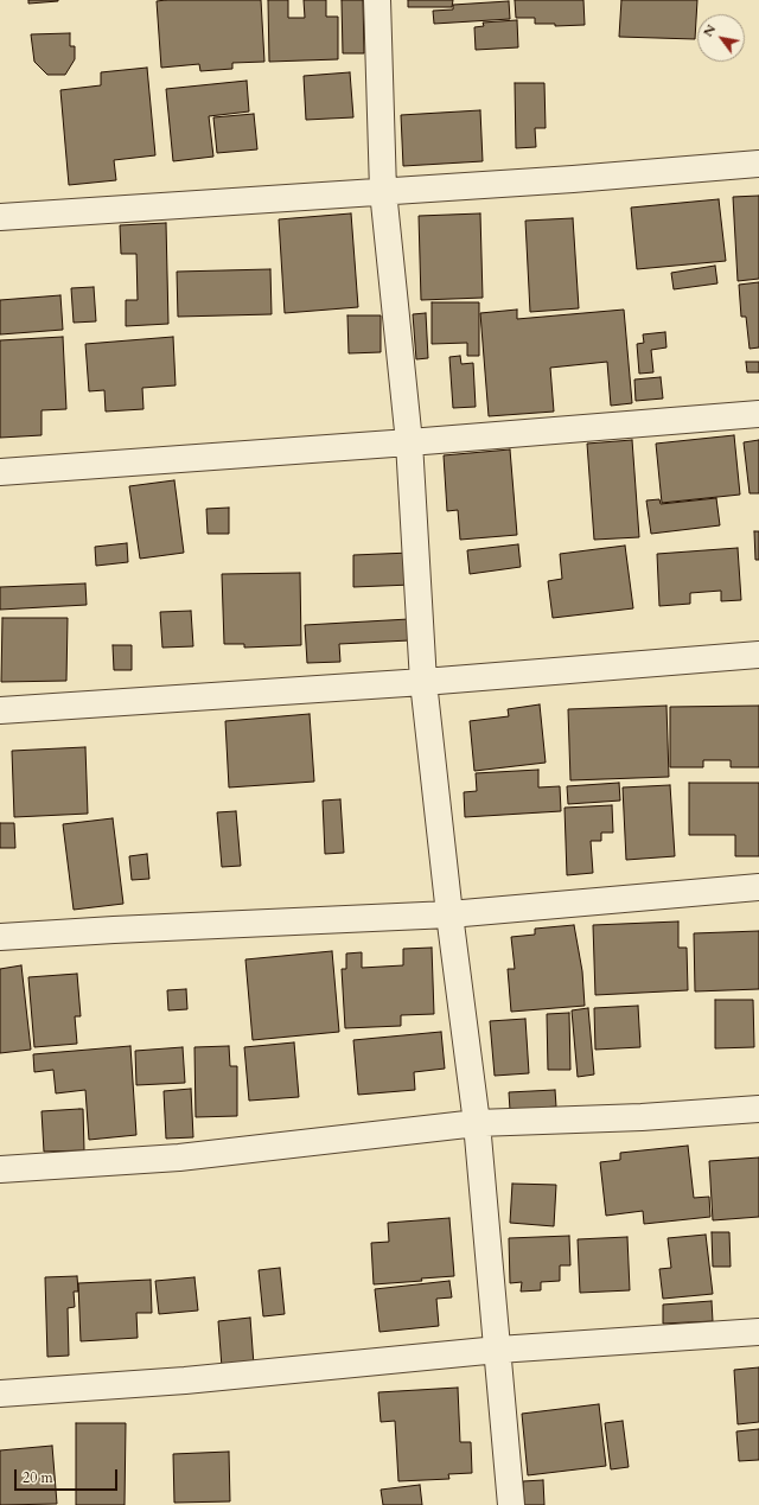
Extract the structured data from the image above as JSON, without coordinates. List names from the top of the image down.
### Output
{
  "scale_bar": "20 m",
  "north": "top left"
}
